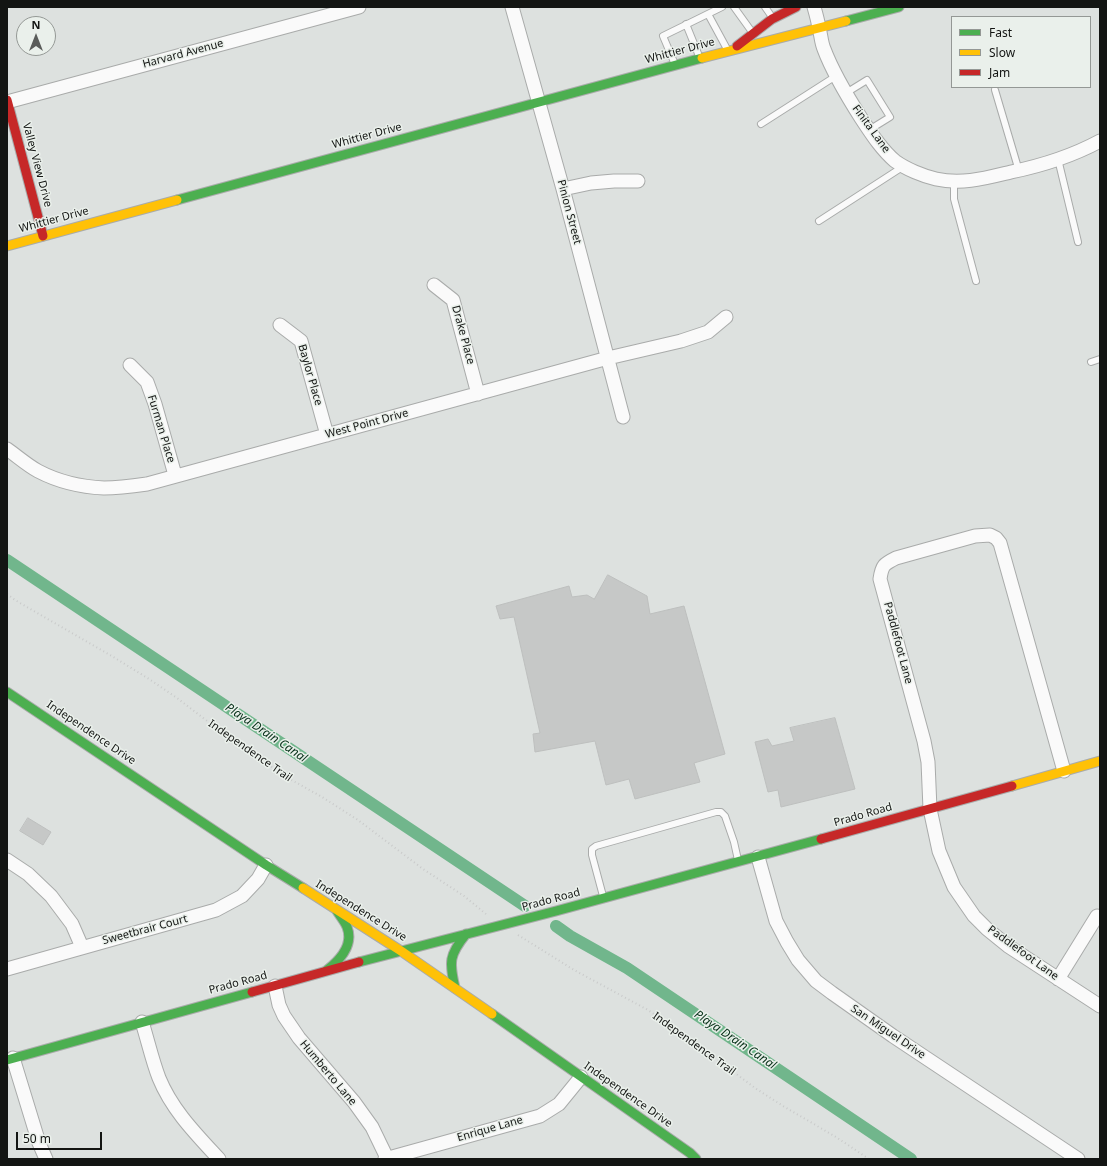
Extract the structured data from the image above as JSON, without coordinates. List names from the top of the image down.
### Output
{
  "streets": {
    "street": [
      "Whittier Drive",
      "Harvard Avenue",
      "Finita Lane",
      "Valley View Drive",
      "Pinion Street",
      "Drake Place",
      "Baylor Place",
      "West Point Drive",
      "Furman Place",
      "Paddlefoot Lane",
      "Independence Drive",
      "Prado Road",
      "Sweetbrair Court",
      "San Miguel Drive",
      "Humberto Lane",
      "Enrique Lane"
    ],
    "path": ["Independence Trail"]
  },
  "crossings": [
    ["Whittier Drive", "Finita Lane"],
    ["Whittier Drive", "Valley View Drive"],
    ["Whittier Drive", "Pinion Street"],
    ["Harvard Avenue", "Valley View Drive"],
    ["Pinion Street", "West Point Drive"],
    ["Drake Place", "West Point Drive"],
    ["Baylor Place", "West Point Drive"],
    ["West Point Drive", "Furman Place"],
    ["Paddlefoot Lane", "Prado Road"],
    ["Independence Drive", "Prado Road"],
    ["Independence Drive", "Sweetbrair Court"],
    ["Independence Drive", "Enrique Lane"],
    ["Prado Road", "San Miguel Drive"],
    ["Prado Road", "Humberto Lane"],
    ["Humberto Lane", "Enrique Lane"]
  ],
  "water": ["Playa Drain Canal"],
  "legend": ["Fast", "Slow", "Jam"],
  "scale_bar": "50 m",
  "north": "top"
}
